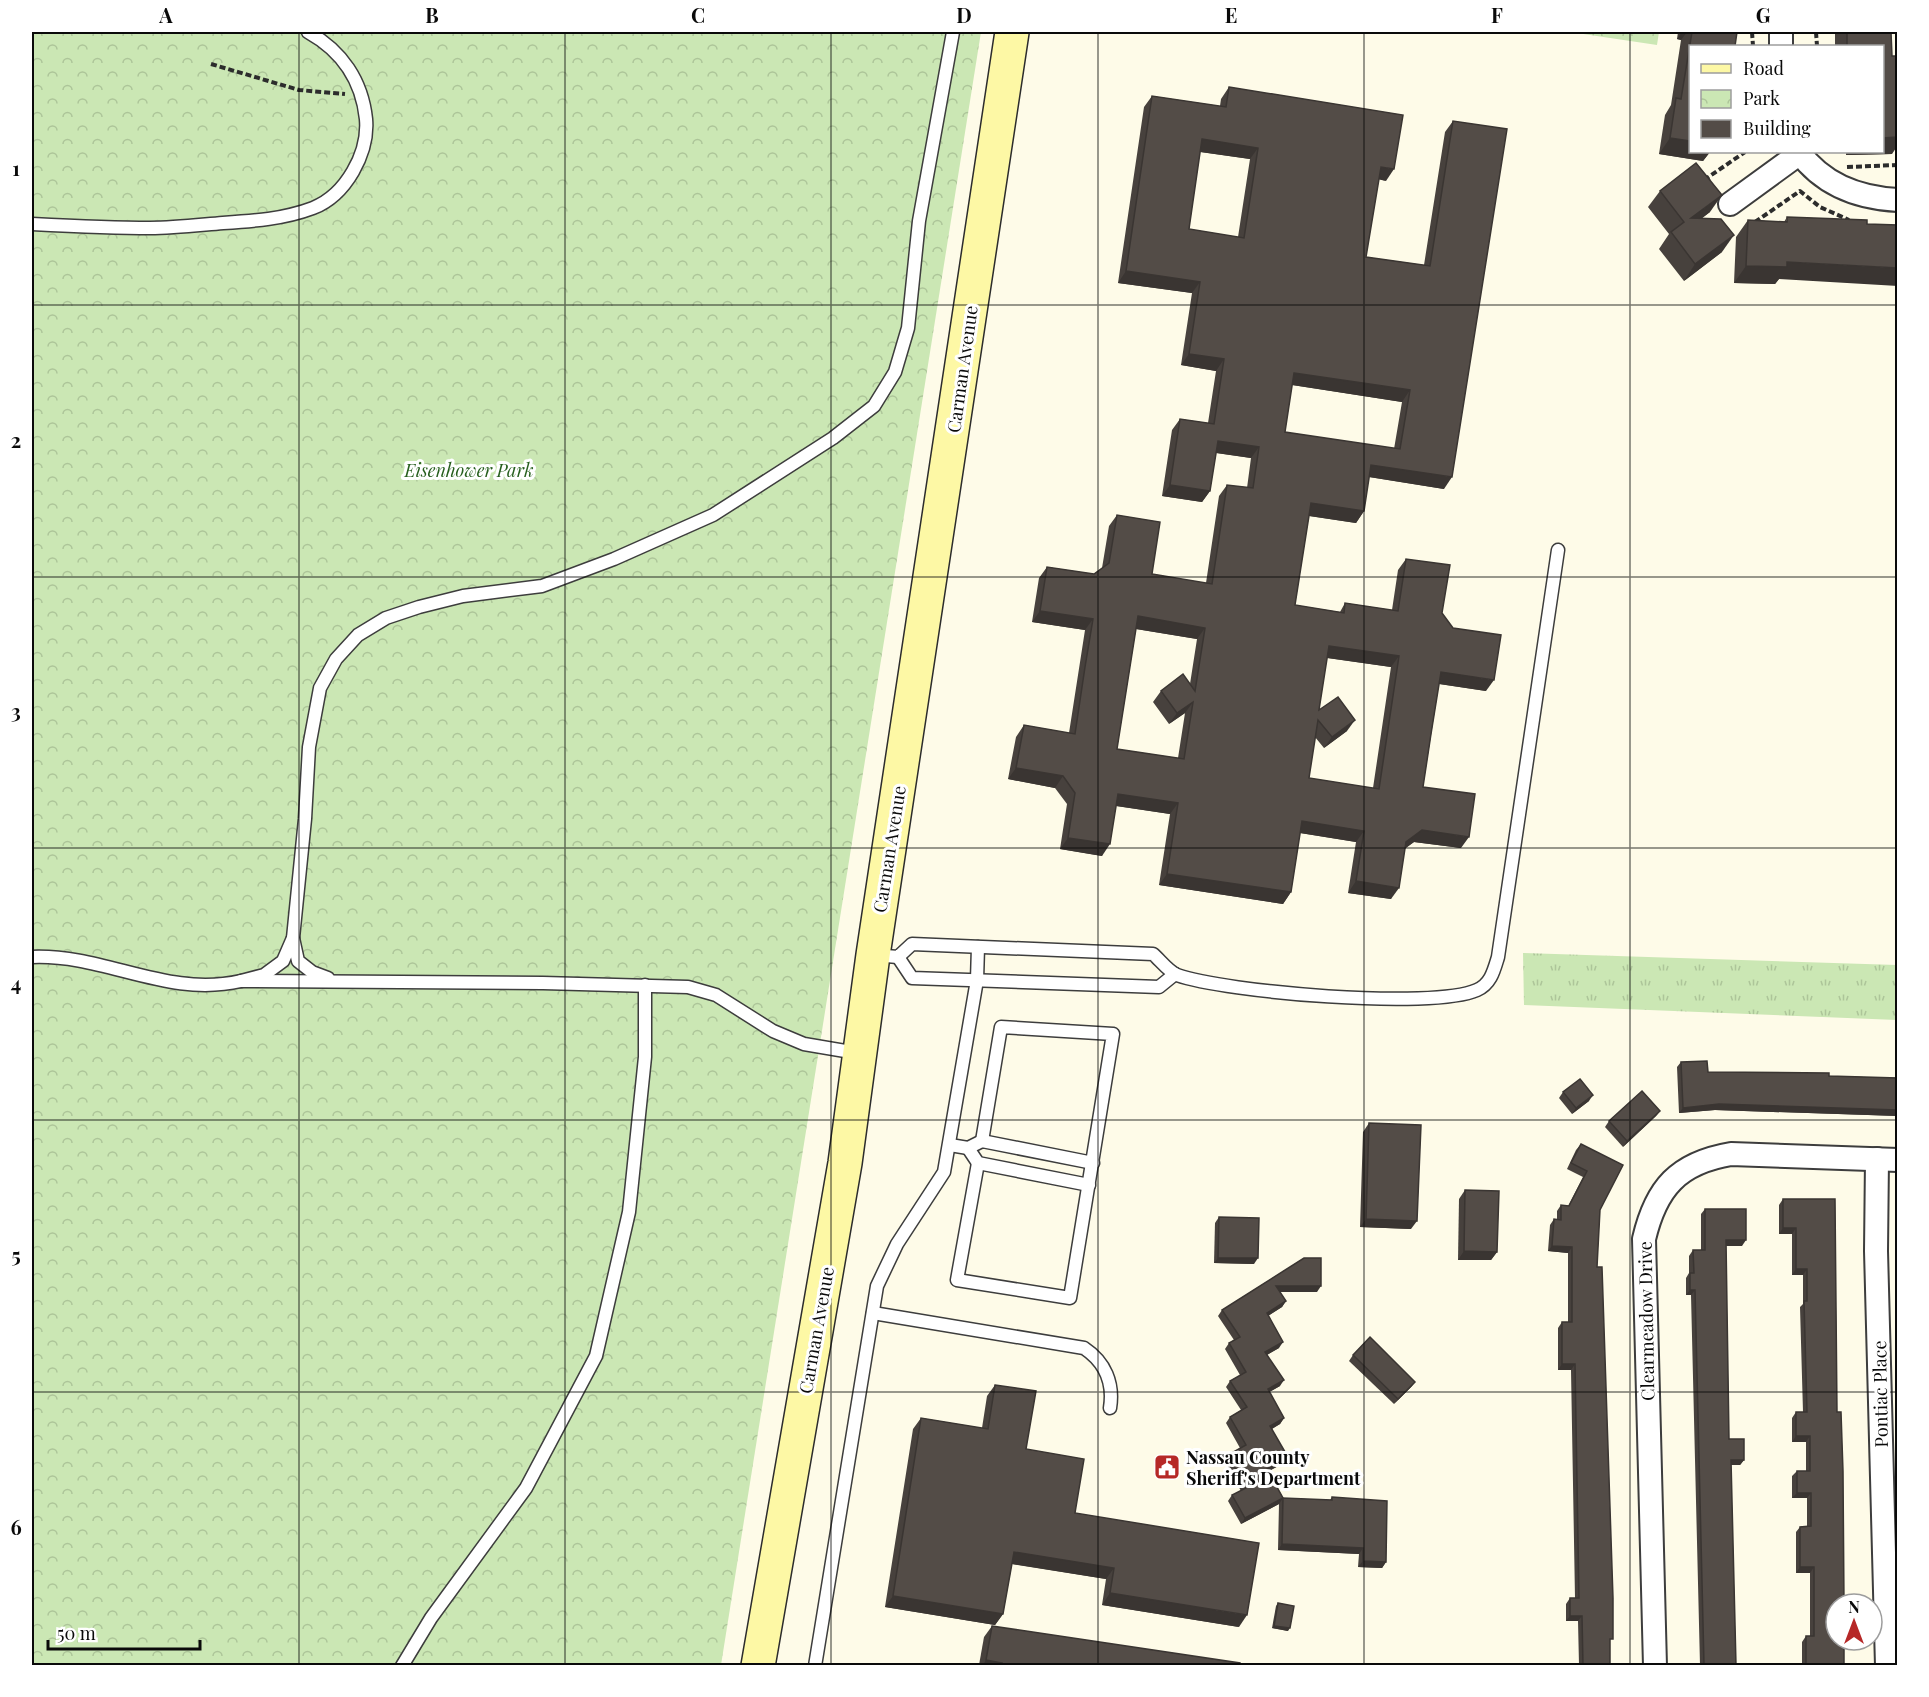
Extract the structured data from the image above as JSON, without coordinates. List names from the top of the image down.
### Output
{
  "streets": {
    "main road": ["Carman Avenue"],
    "street": ["Clearmeadow Drive", "Pontiac Place"]
  },
  "crossings": [
    ["Clearmeadow Drive", "Pontiac Place"]
  ],
  "parks": ["Eisenhower Park"],
  "places": {
    "public building": ["Nassau County Sheriff's Department"]
  },
  "legend": ["Road", "Park", "Building"],
  "scale_bar": "50 m",
  "north": "top",
  "grid": {
    "columns": [
      "A",
      "B",
      "C",
      "D",
      "E",
      "F",
      "G"
    ],
    "rows": [
      "1",
      "2",
      "3",
      "4",
      "5",
      "6"
    ]
  }
}
